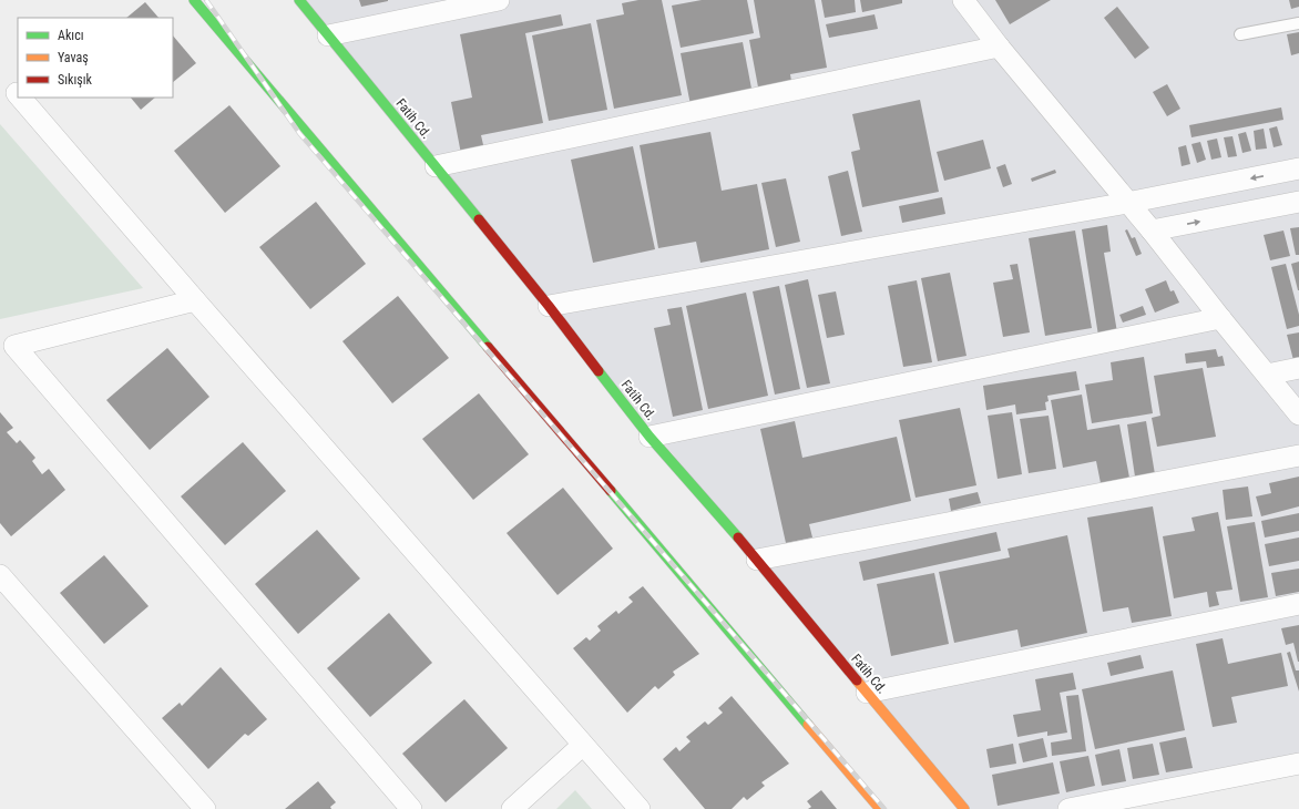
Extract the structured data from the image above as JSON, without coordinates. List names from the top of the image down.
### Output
{
  "streets": {
    "street": ["Fatih Cd."]
  },
  "legend": ["Akıcı", "Yavaş", "Sıkışık"]
}
